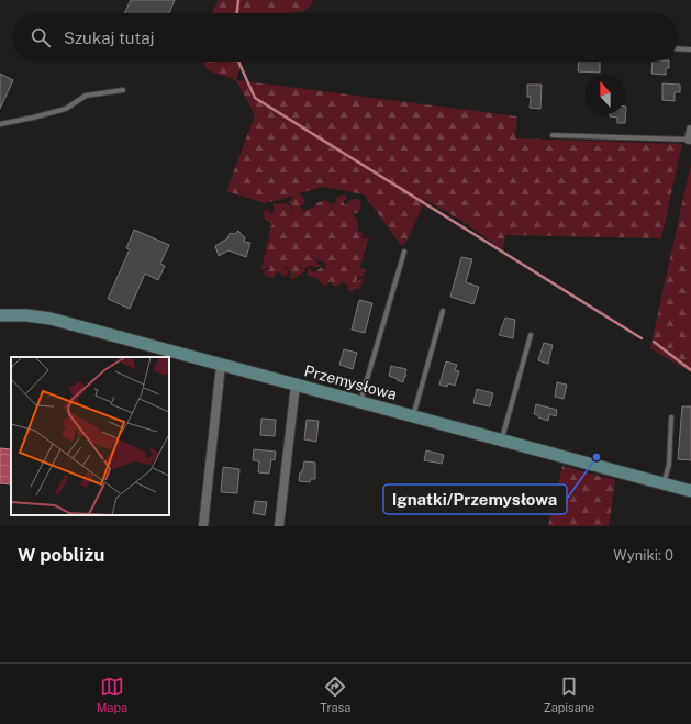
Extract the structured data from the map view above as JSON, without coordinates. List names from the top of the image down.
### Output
{
  "streets": {
    "street": ["Przemysłowa"]
  },
  "places": ["Ignatki/Przemysłowa"],
  "north": "top",
  "page": {
    "search": "Szukaj tutaj",
    "heading": ["W pobliżu", "Wyniki: 0"],
    "nav": ["Mapa", "Trasa", "Zapisane"]
  }
}
